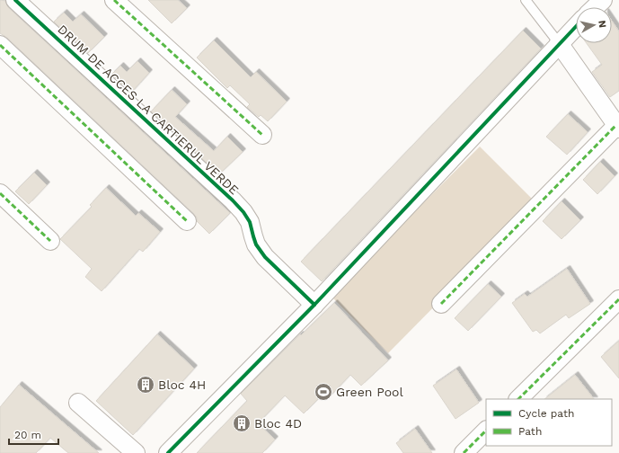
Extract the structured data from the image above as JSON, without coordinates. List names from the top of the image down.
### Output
{
  "streets": {
    "street": ["DRUM DE ACCES LA CARTIERUL VERDE"]
  },
  "places": {
    "building": ["Bloc 4H", "Bloc 4D"],
    "sports": ["Green Pool"]
  },
  "legend": ["Cycle path", "Path"],
  "scale_bar": "20 m",
  "north": "right"
}
